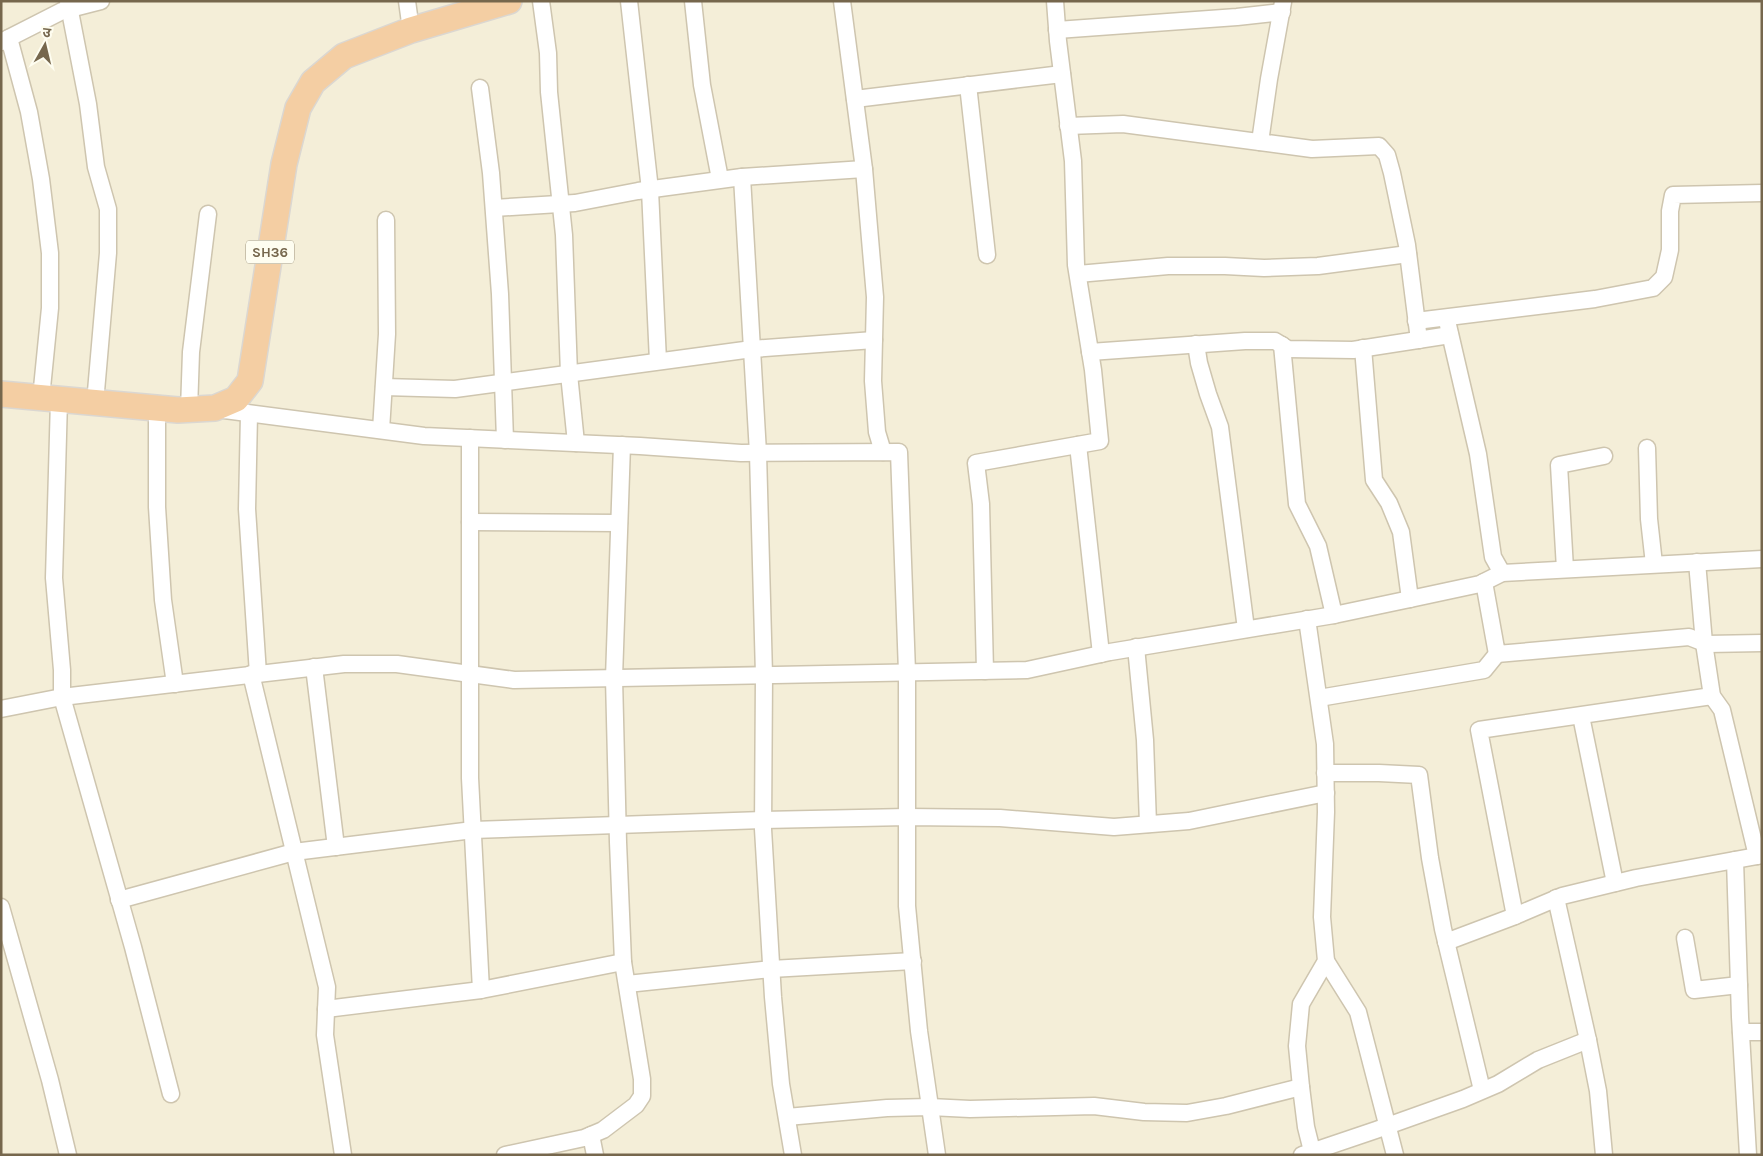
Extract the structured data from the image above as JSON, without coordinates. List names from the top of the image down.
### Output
{
  "streets": {
    "highway": ["SH36"]
  },
  "north": "top"
}
